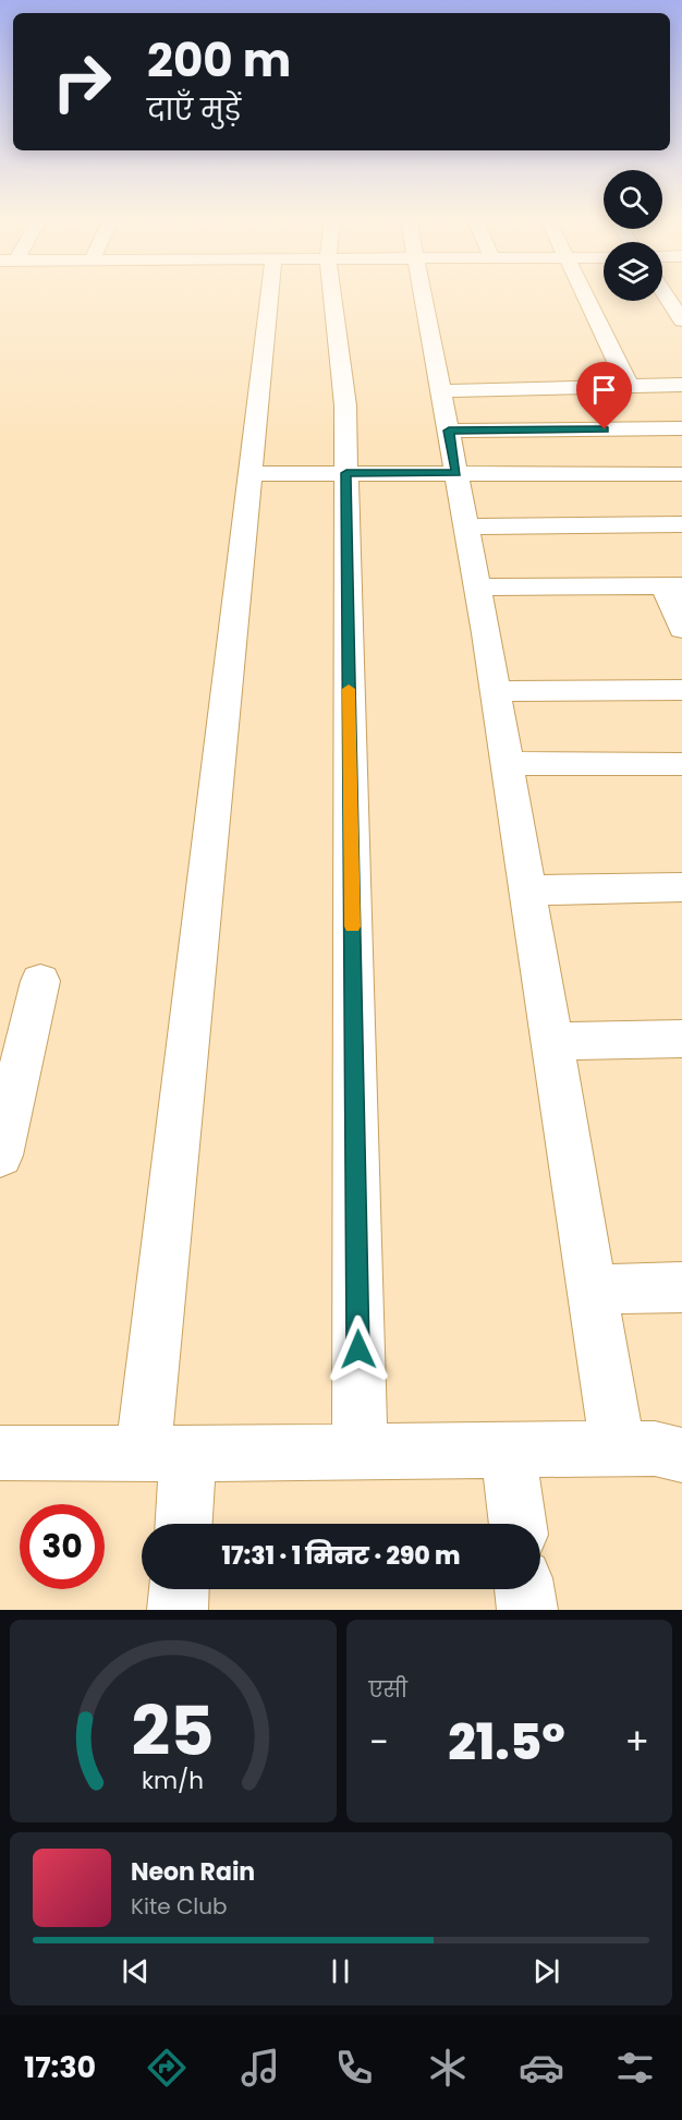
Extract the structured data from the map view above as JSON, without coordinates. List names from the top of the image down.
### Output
{
  "page": {
    "turn": ["200 m", "दाएँ मुड़ें"],
    "limit": "30",
    "trip": "17:31 · 1 मिनट · 290 m",
    "tile": "एसी",
    "heat": ["−", "21.5°", "+"],
    "song": ["Neon Rain", "Kite Club"],
    "tabs": "17:30",
    "gauge": ["25", "km/h"]
  }
}
